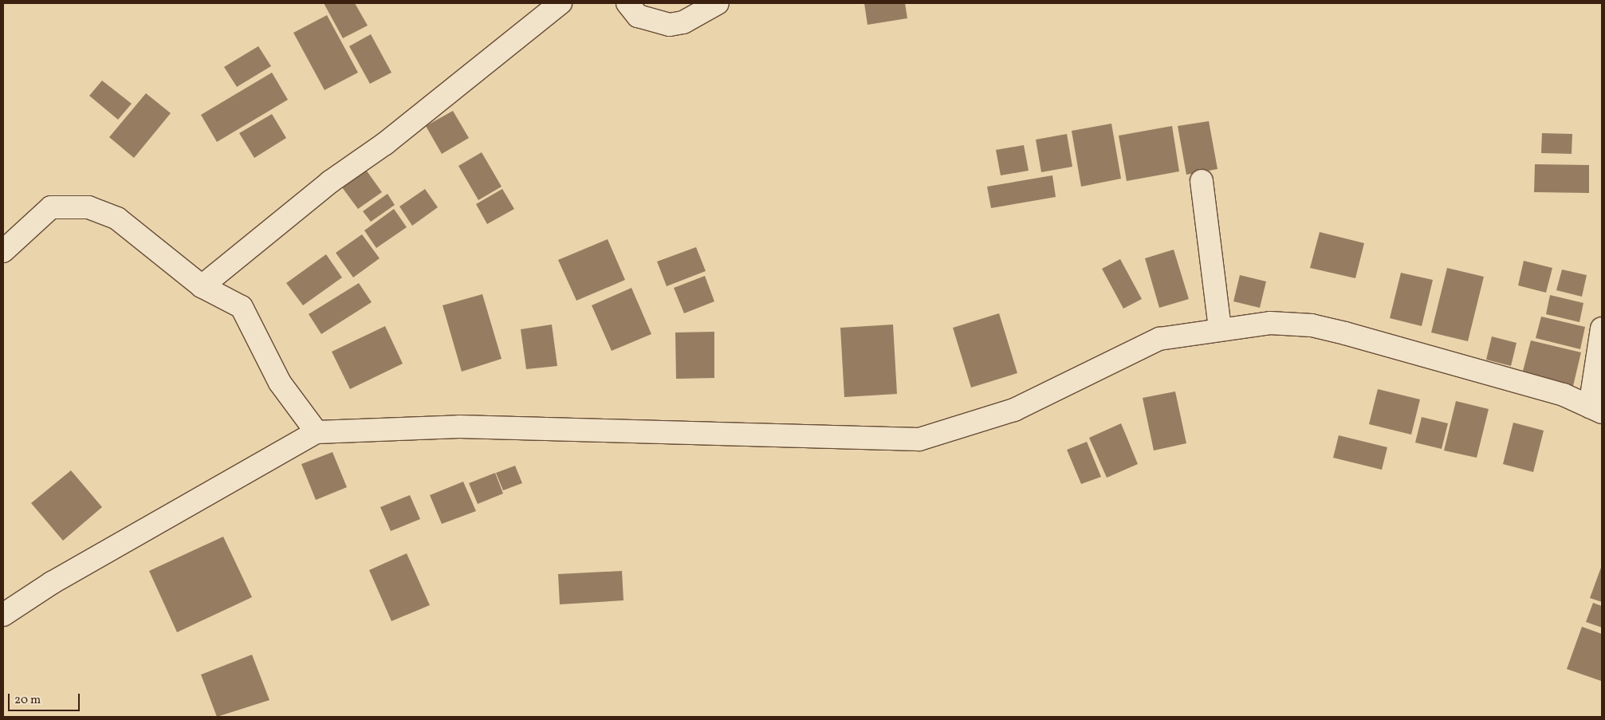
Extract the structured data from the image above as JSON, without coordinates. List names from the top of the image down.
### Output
{
  "scale_bar": "20 m"
}
